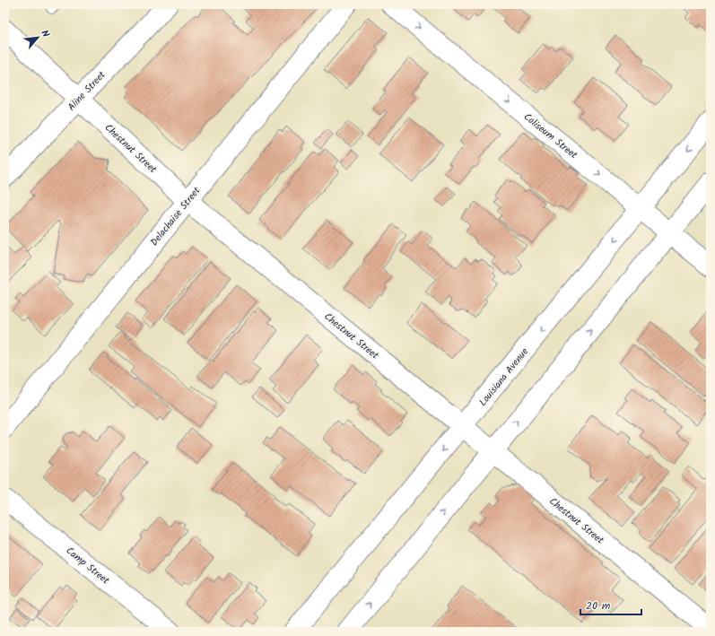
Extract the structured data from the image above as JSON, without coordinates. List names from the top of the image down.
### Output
{
  "streets": {
    "street": [
      "Aline Street",
      "Coliseum Street",
      "Chestnut Street",
      "Delachaise Street",
      "Louisiana Avenue",
      "Camp Street"
    ]
  },
  "crossings": [
    ["Aline Street", "Chestnut Street"],
    ["Coliseum Street", "Louisiana Avenue"],
    ["Chestnut Street", "Delachaise Street"],
    ["Chestnut Street", "Louisiana Avenue"]
  ],
  "one_way": ["Coliseum Street"],
  "scale_bar": "20 m",
  "north": "top right"
}
